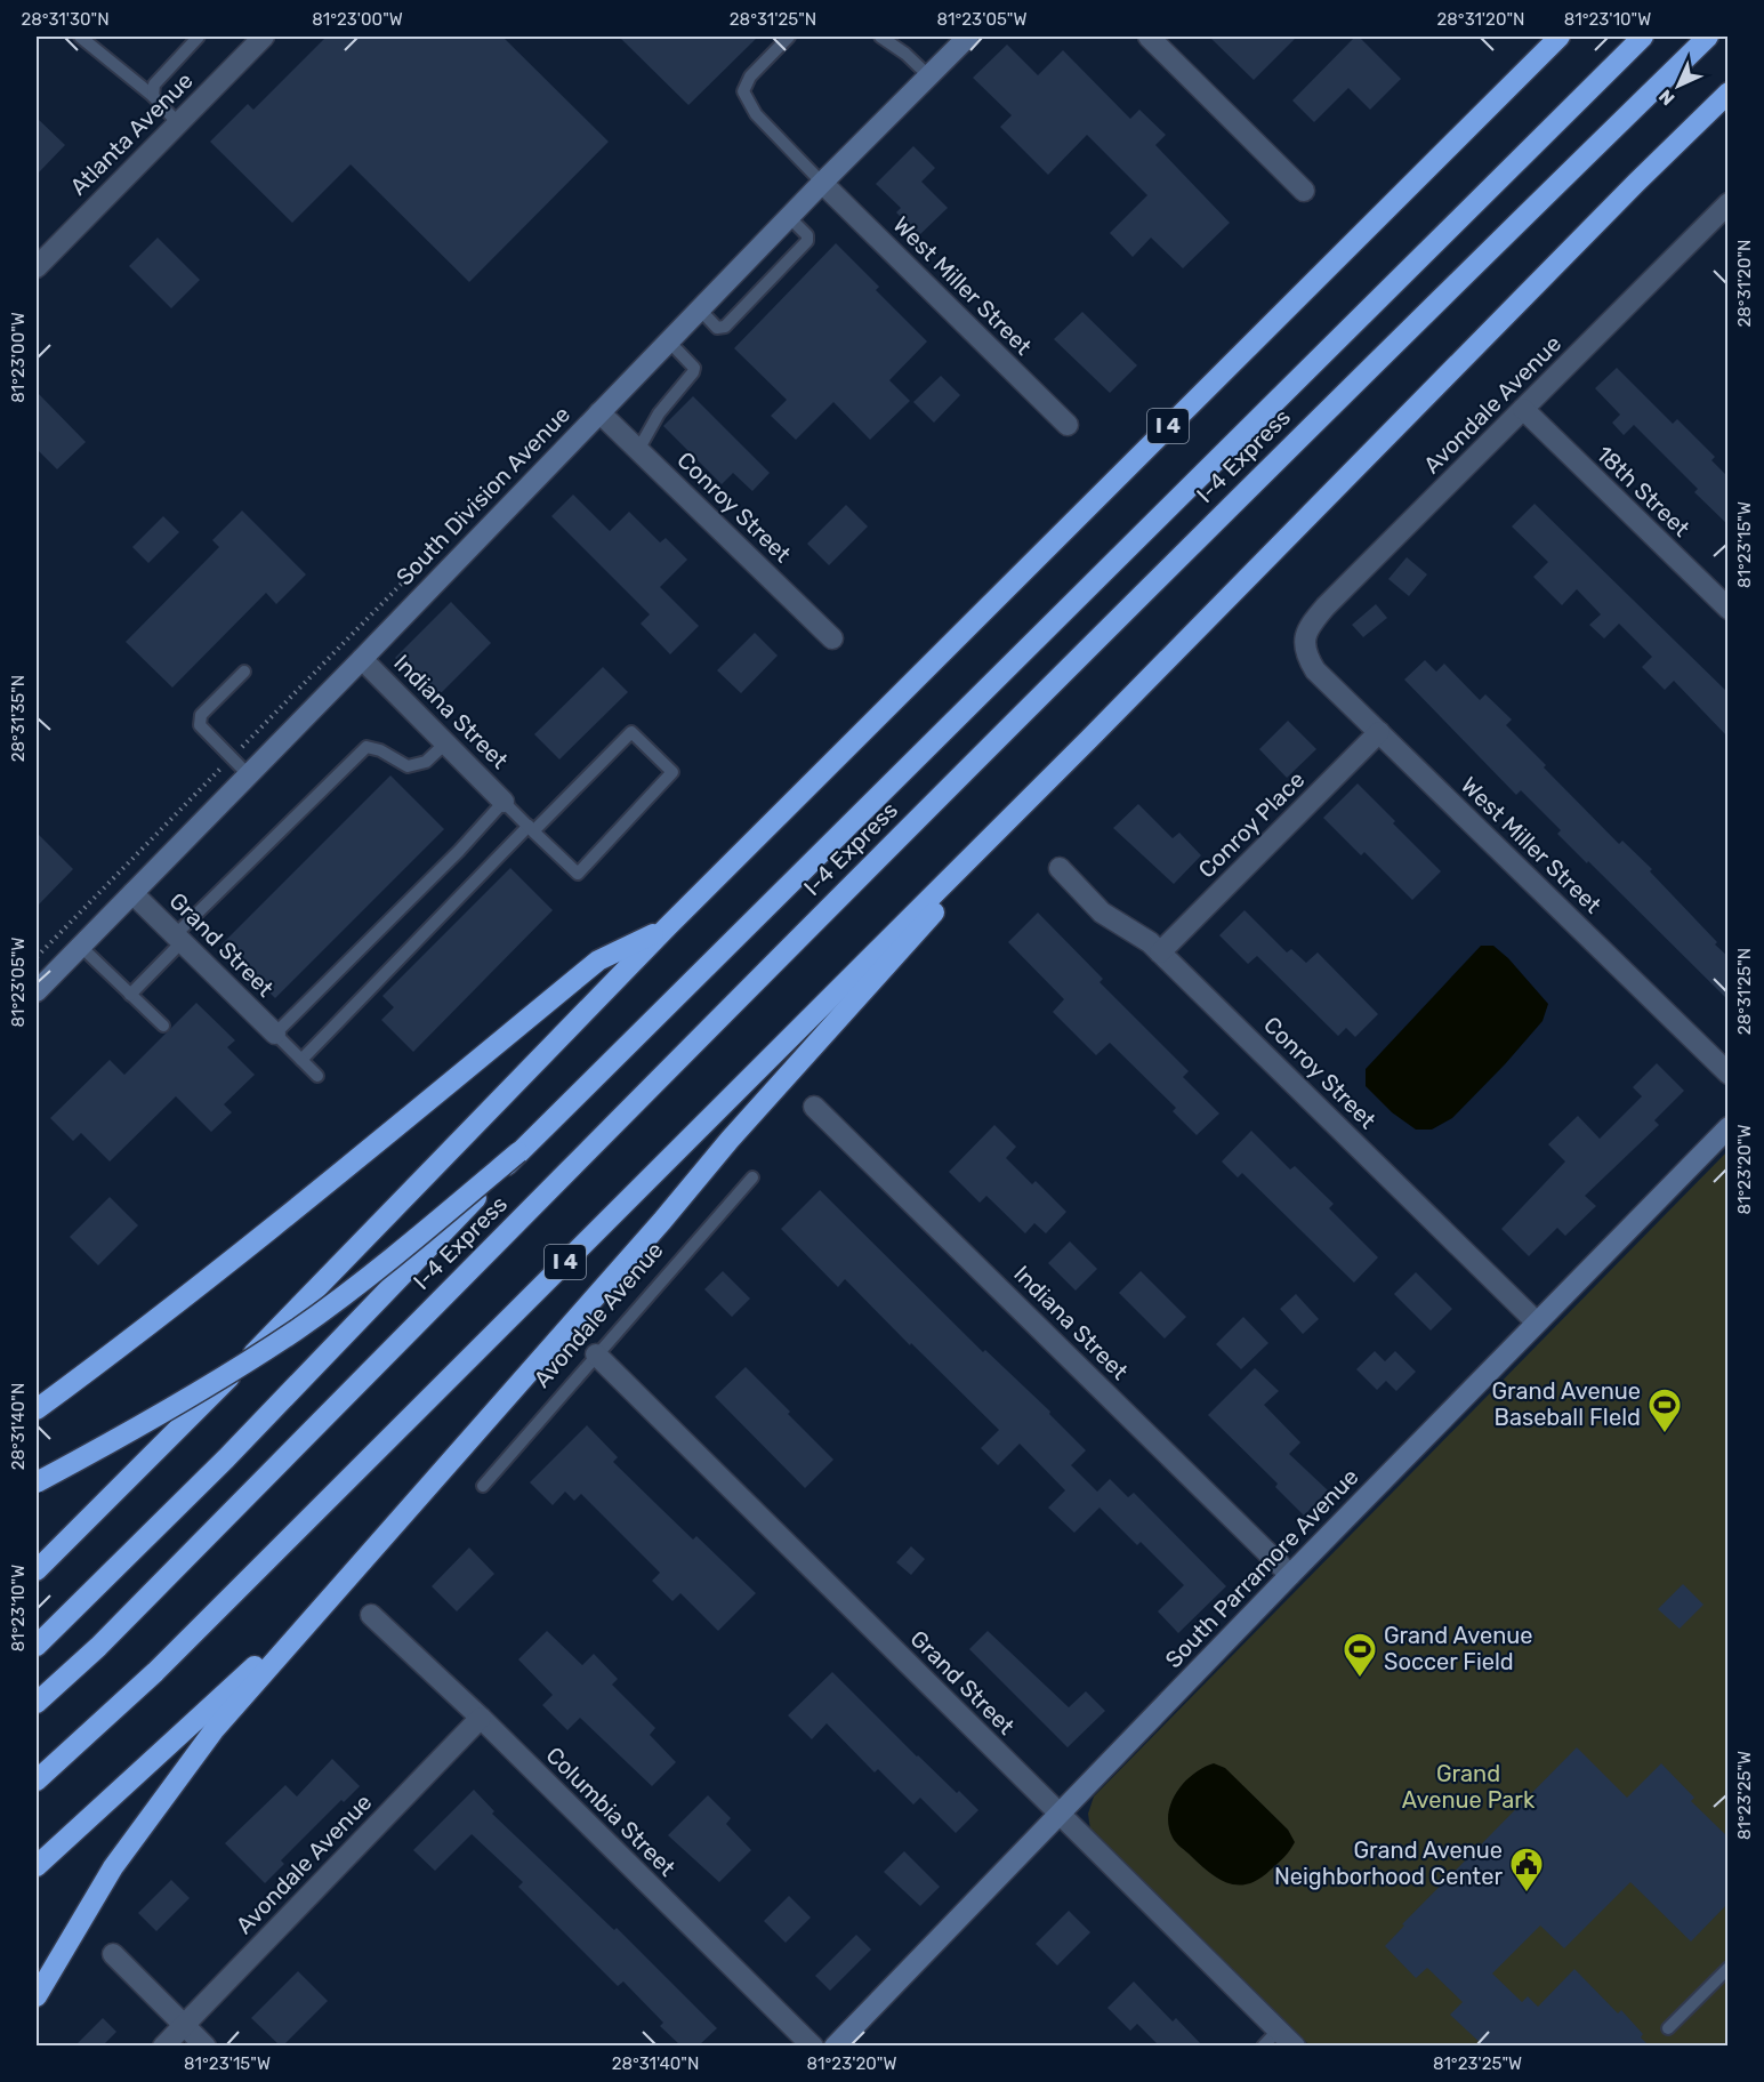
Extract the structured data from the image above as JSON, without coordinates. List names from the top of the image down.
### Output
{
  "streets": {
    "highway": ["I 4", "I-4 Express"],
    "street": [
      "Atlanta Avenue",
      "West Miller Street",
      "Avondale Avenue",
      "18th Street",
      "South Division Avenue",
      "Conroy Street",
      "Indiana Street",
      "Conroy Place",
      "Grand Street",
      "South Parramore Avenue",
      "Columbia Street"
    ]
  },
  "crossings": [
    ["West Miller Street", "Avondale Avenue"],
    ["West Miller Street", "South Division Avenue"],
    ["West Miller Street", "Conroy Place"],
    ["Avondale Avenue", "18th Street"],
    ["Avondale Avenue", "Grand Street"],
    ["Avondale Avenue", "Columbia Street"],
    ["South Division Avenue", "Conroy Street"],
    ["South Division Avenue", "Indiana Street"],
    ["South Division Avenue", "Grand Street"],
    ["Conroy Street", "Conroy Place"],
    ["Conroy Street", "South Parramore Avenue"],
    ["Indiana Street", "South Parramore Avenue"],
    ["Grand Street", "South Parramore Avenue"]
  ],
  "parks": ["Grand Avenue Park"],
  "places": {
    "sports": ["Grand Avenue Baseball FIeld", "Grand Avenue Soccer Field"],
    "public building": ["Grand Avenue Neighborhood Center"]
  },
  "north": "bottom left",
  "coordinates": [
    "28°31'30\"N",
    "81°23'00\"W",
    "28°31'25\"N",
    "81°23'05\"W",
    "28°31'20\"N",
    "81°23'10\"W",
    "81°23'15\"W",
    "28°31'35\"N",
    "81°23'20\"W",
    "28°31'40\"N",
    "81°23'25\"W"
  ]
}
